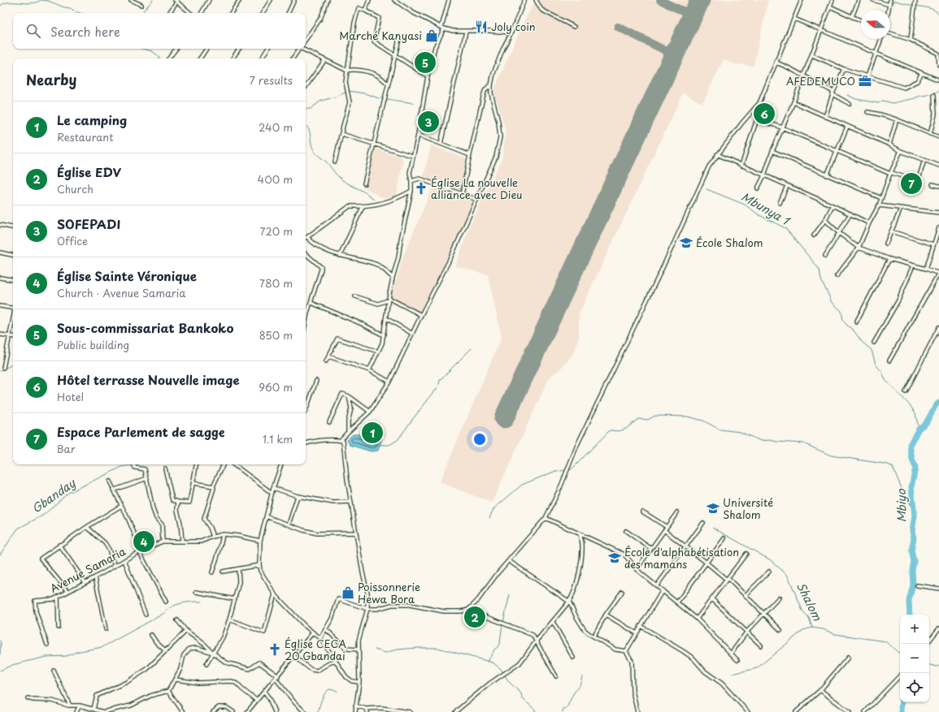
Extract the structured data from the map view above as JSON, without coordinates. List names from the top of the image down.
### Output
{
  "streets": {
    "street": ["Avenue Samaria"]
  },
  "water": [
    "Mbunya 1",
    "Gbanday",
    "Mbiyo",
    "Shalom"
  ],
  "places": {
    "restaurant": ["Joly coin"],
    "shop": ["Marché Kanyasi", "Poissonnerie Hewa Bora"],
    "office": ["AFEDEMUCO"],
    "church": ["Église La nouvelle alliance avec Dieu", "Église CECA 20 Gbandai"],
    "school or university": ["École Shalom", "Université Shalom", "École d'alphabétisation des mamans"]
  },
  "north": "left",
  "page": {
    "search": "Search here",
    "pins": [
      "5",
      "6",
      "3",
      "7",
      "1",
      "4",
      "2"
    ],
    "heading": ["Nearby", "7 results"],
    "list": [
      {
        "mark": "1",
        "name": "Le camping",
        "note": "Restaurant",
        "value": "240 m"
      },
      {
        "mark": "2",
        "name": "Église EDV",
        "note": "Church",
        "value": "400 m"
      },
      {
        "mark": "3",
        "name": "SOFEPADI",
        "note": "Office",
        "value": "720 m"
      },
      {
        "mark": "4",
        "name": "Église Sainte Véronique",
        "note": "Church · Avenue Samaria",
        "value": "780 m"
      },
      {
        "mark": "5",
        "name": "Sous-commissariat Bankoko",
        "note": "Public building",
        "value": "850 m"
      },
      {
        "mark": "6",
        "name": "Hôtel terrasse Nouvelle image",
        "note": "Hotel",
        "value": "960 m"
      },
      {
        "mark": "7",
        "name": "Espace Parlement de sagge",
        "note": "Bar",
        "value": "1.1 km"
      }
    ],
    "map_buttons": ["+", "−"]
  }
}
